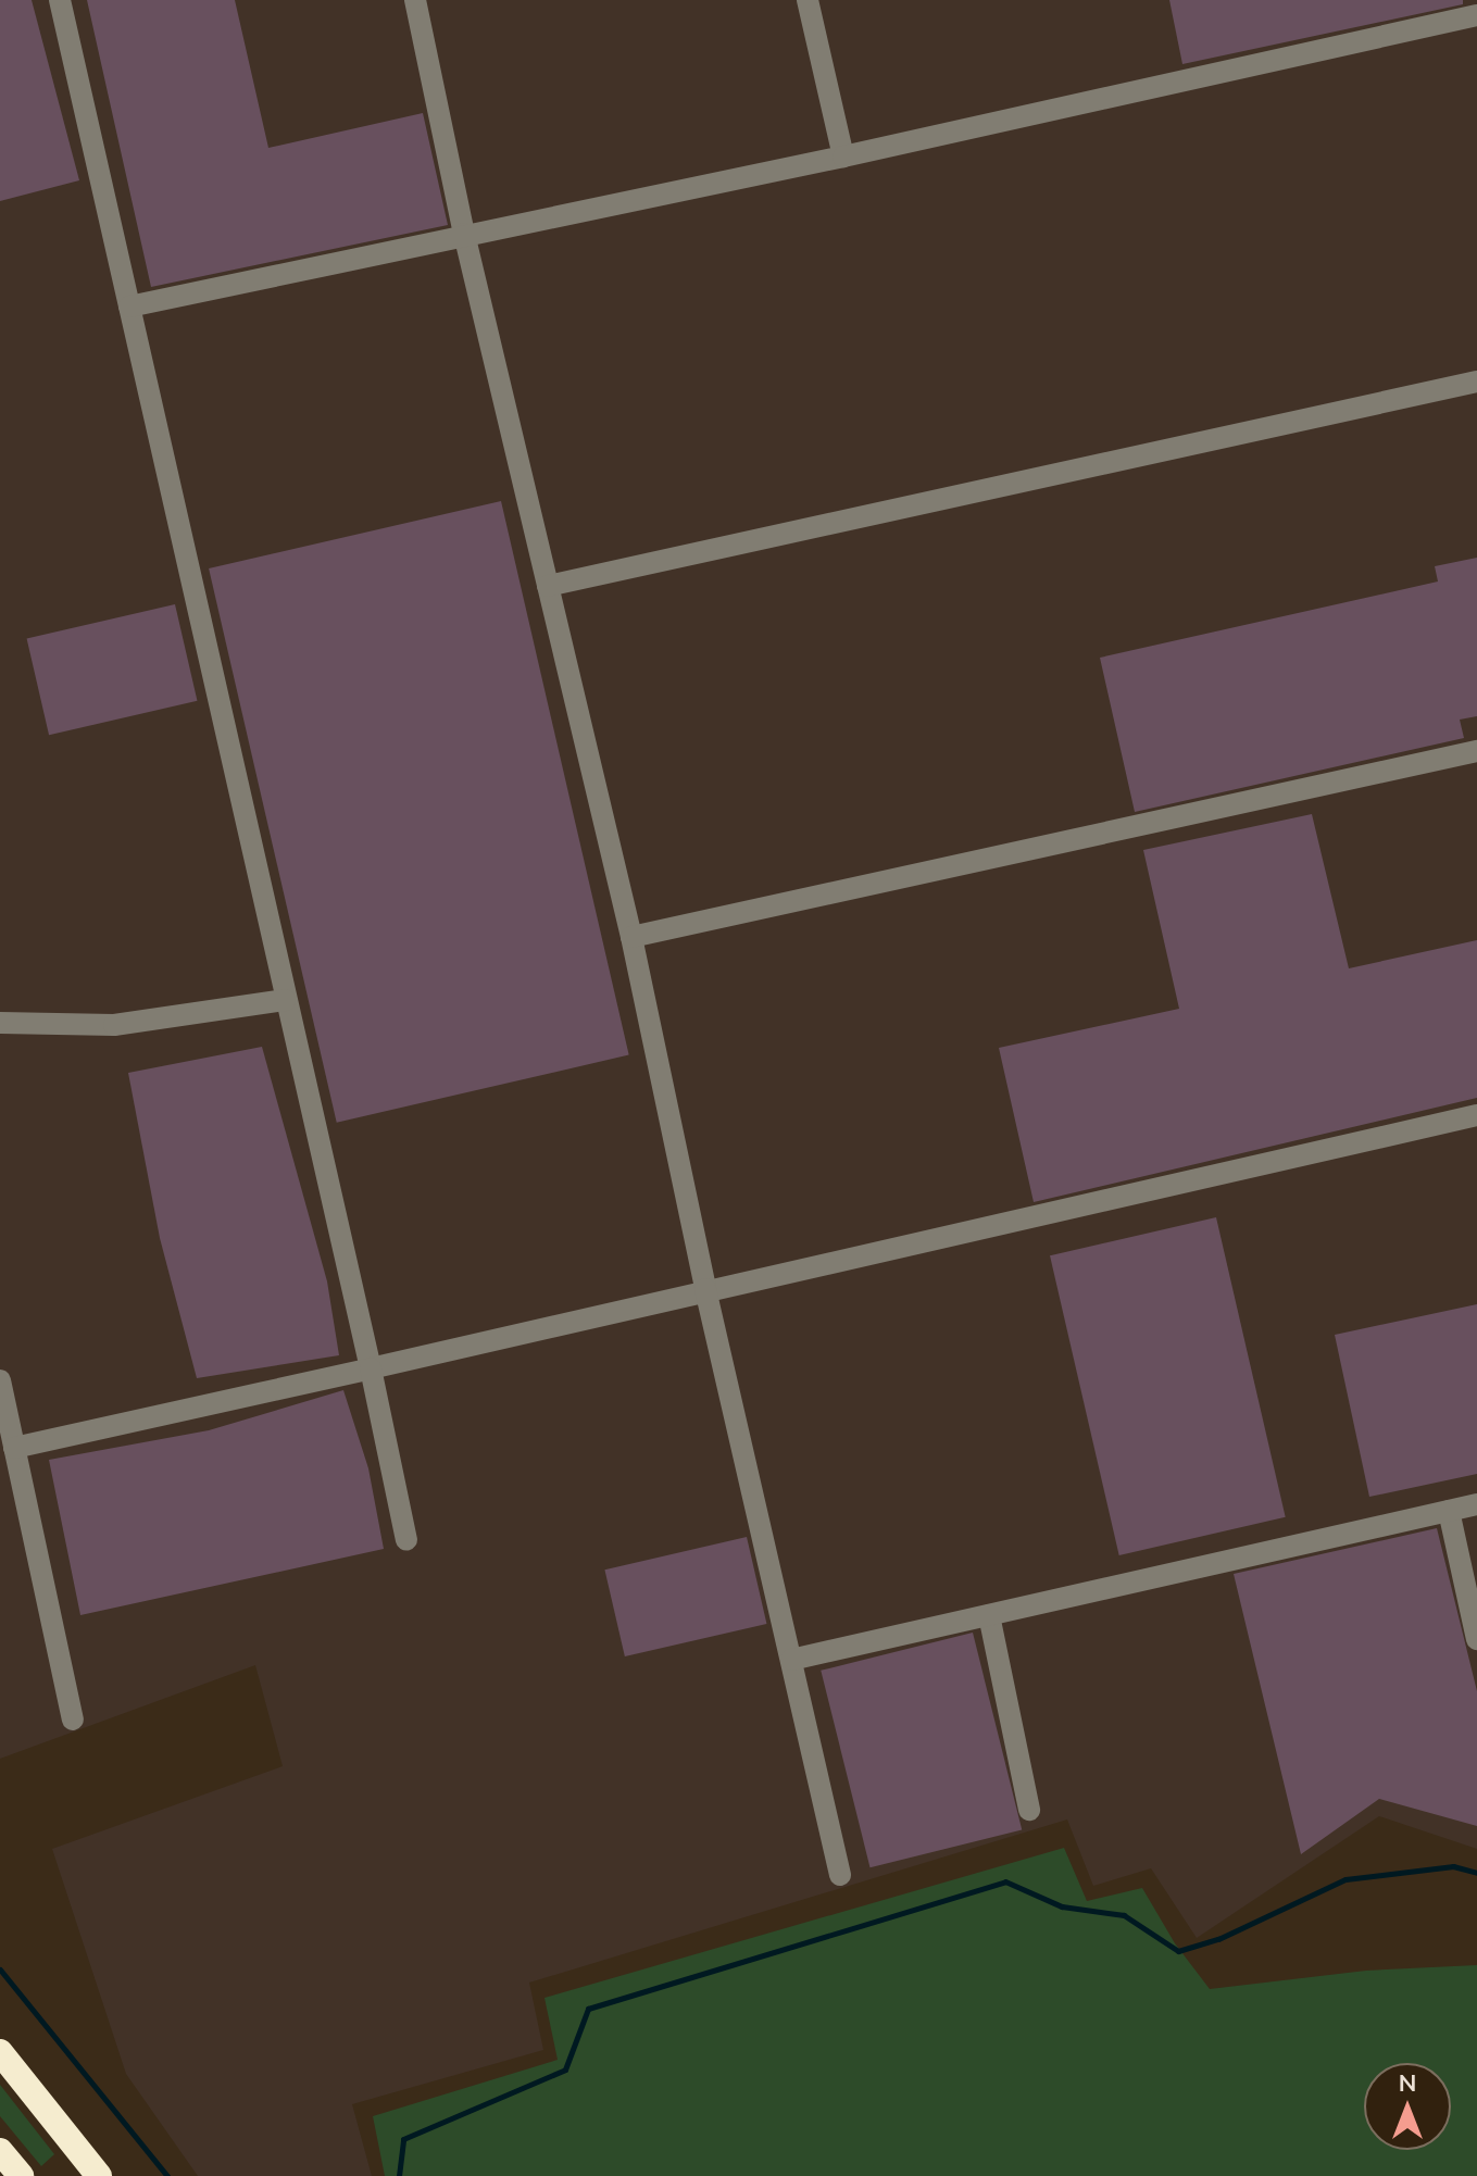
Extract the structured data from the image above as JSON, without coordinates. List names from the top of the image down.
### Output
{
  "north": "top"
}
